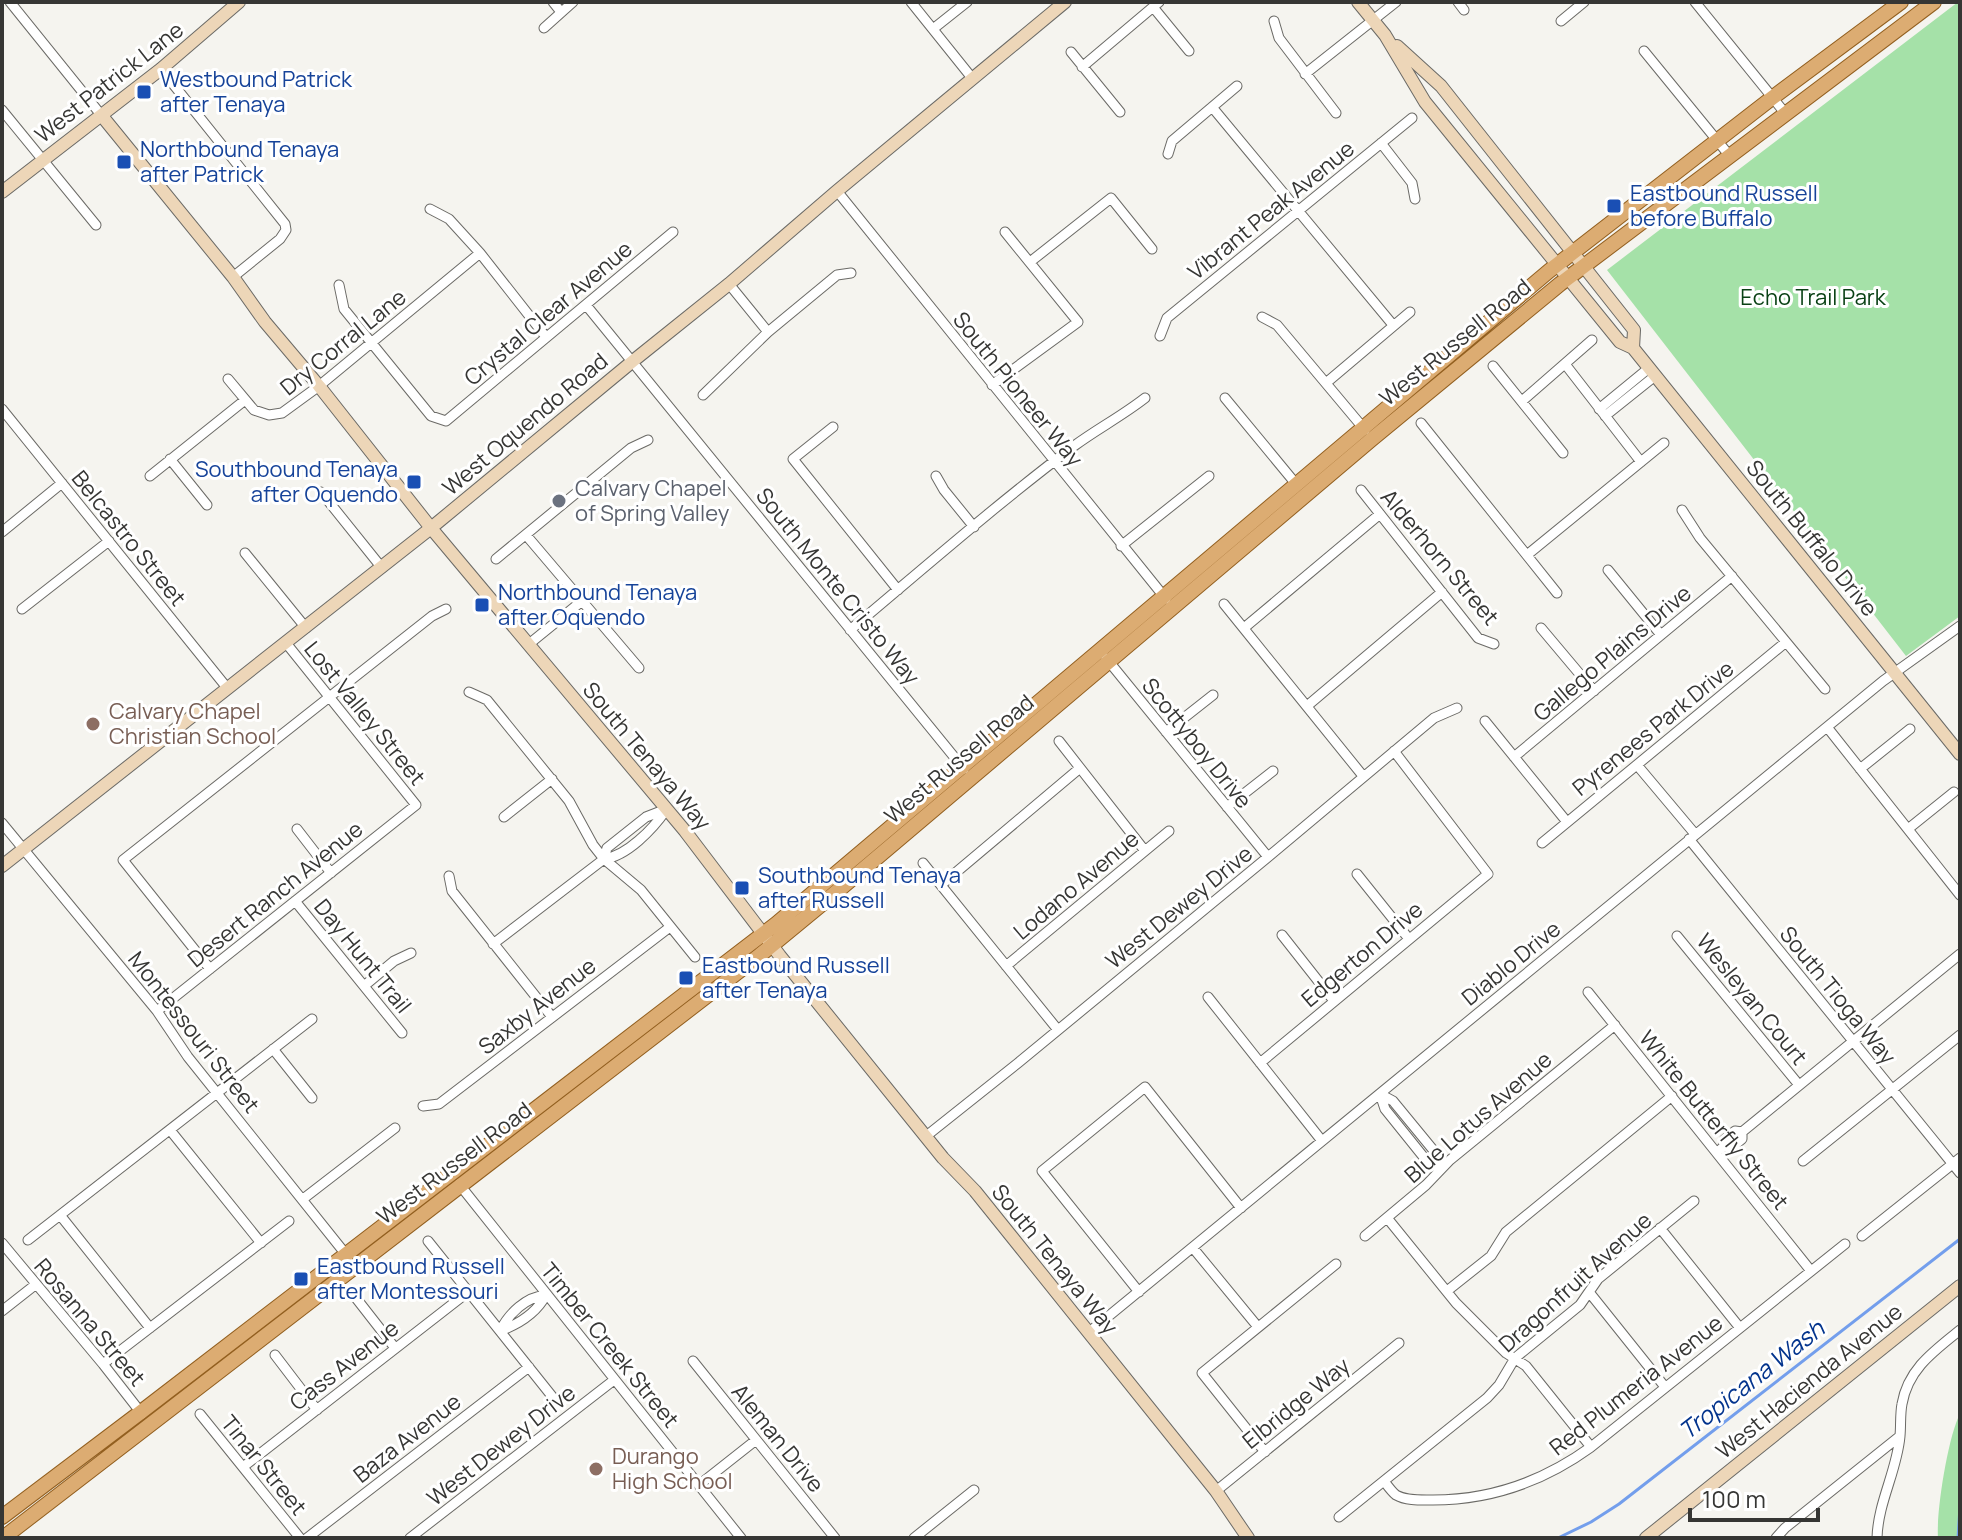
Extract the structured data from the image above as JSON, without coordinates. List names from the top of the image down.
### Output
{
  "streets": {
    "main road": ["West Russell Road"],
    "street": [
      "West Patrick Lane",
      "Vibrant Peak Avenue",
      "Crystal Clear Avenue",
      "Dry Corral Lane",
      "South Pioneer Way",
      "West Oquendo Road",
      "Belcastro Street",
      "South Buffalo Drive",
      "Alderhorn Street",
      "South Monte Cristo Way",
      "Gallego Plains Drive",
      "Lost Valley Street",
      "Pyrenees Park Drive",
      "Scottyboy Drive",
      "South Tenaya Way",
      "Lodano Avenue",
      "Desert Ranch Avenue",
      "West Dewey Drive",
      "Edgerton Drive",
      "Day Hunt Trail",
      "Diablo Drive",
      "South Tioga Way",
      "Wesleyan Court",
      "Saxby Avenue",
      "Montessouri Street",
      "Blue Lotus Avenue",
      "White Butterfly Street",
      "Dragonfruit Avenue",
      "Rosanna Street",
      "Timber Creek Street",
      "Cass Avenue",
      "West Hacienda Avenue",
      "Red Plumeria Avenue",
      "Elbridge Way",
      "Baza Avenue",
      "Aleman Drive",
      "Tinar Street"
    ]
  },
  "crossings": [
    ["West Patrick Lane", "South Tenaya Way"],
    ["Crystal Clear Avenue", "Dry Corral Lane"],
    ["Crystal Clear Avenue", "South Monte Cristo Way"],
    ["Dry Corral Lane", "South Tenaya Way"],
    ["West Russell Road", "South Pioneer Way"],
    ["West Russell Road", "South Buffalo Drive"],
    ["West Russell Road", "South Monte Cristo Way"],
    ["West Russell Road", "Scottyboy Drive"],
    ["West Russell Road", "South Tenaya Way"],
    ["West Russell Road", "Montessouri Street"],
    ["West Russell Road", "Rosanna Street"],
    ["West Russell Road", "Timber Creek Street"],
    ["South Pioneer Way", "West Oquendo Road"],
    ["West Oquendo Road", "Belcastro Street"],
    ["West Oquendo Road", "South Monte Cristo Way"],
    ["West Oquendo Road", "Lost Valley Street"],
    ["West Oquendo Road", "South Tenaya Way"],
    ["West Oquendo Road", "Montessouri Street"],
    ["South Buffalo Drive", "Diablo Drive"],
    ["Lost Valley Street", "Desert Ranch Avenue"],
    ["Pyrenees Park Drive", "South Tioga Way"],
    ["Scottyboy Drive", "West Dewey Drive"],
    ["South Tenaya Way", "West Dewey Drive"],
    ["South Tenaya Way", "Diablo Drive"],
    ["South Tenaya Way", "Elbridge Way"],
    ["Desert Ranch Avenue", "Day Hunt Trail"],
    ["Desert Ranch Avenue", "Montessouri Street"],
    ["West Dewey Drive", "Edgerton Drive"],
    ["West Dewey Drive", "Timber Creek Street"],
    ["Diablo Drive", "South Tioga Way"],
    ["Blue Lotus Avenue", "White Butterfly Street"],
    ["White Butterfly Street", "Red Plumeria Avenue"],
    ["Dragonfruit Avenue", "Red Plumeria Avenue"],
    ["Cass Avenue", "Tinar Street"]
  ],
  "water": ["Tropicana Wash"],
  "parks": ["Echo Trail Park"],
  "places": {
    "transit": [
      "Westbound Patrick after Tenaya",
      "Northbound Tenaya after Patrick",
      "Eastbound Russell before Buffalo",
      "Southbound Tenaya after Oquendo",
      "Northbound Tenaya after Oquendo",
      "Southbound Tenaya after Russell",
      "Eastbound Russell after Tenaya",
      "Eastbound Russell after Montessouri"
    ],
    "other": ["Calvary Chapel of Spring Valley", "Calvary Chapel Christian School", "Durango High School"]
  },
  "scale_bar": "100 m"
}
